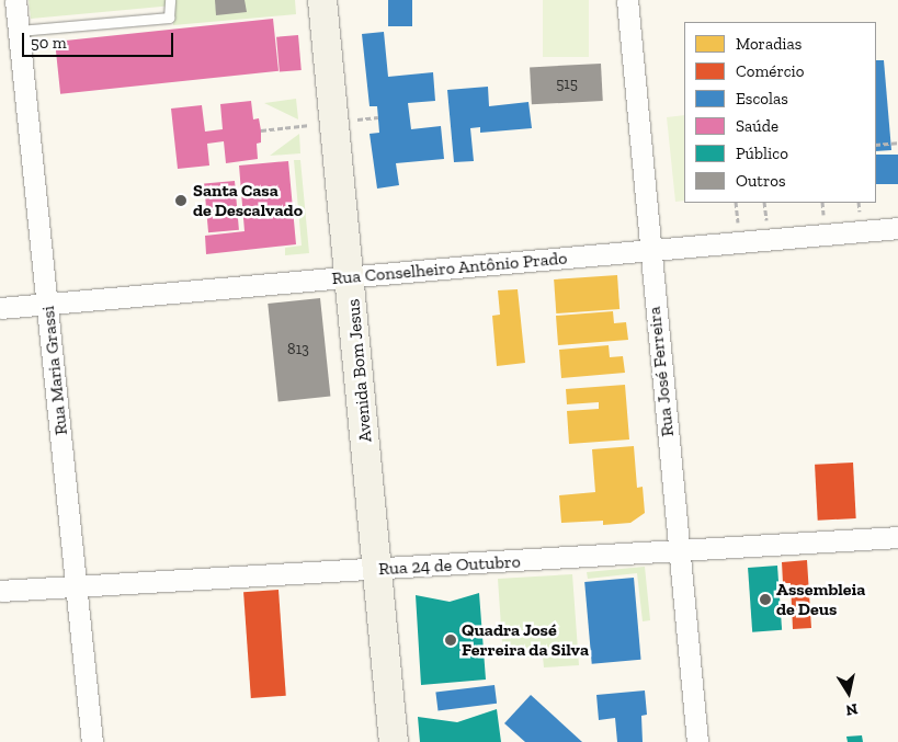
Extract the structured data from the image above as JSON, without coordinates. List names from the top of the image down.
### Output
{
  "streets": {
    "street": [
      "Rua Conselheiro Antônio Prado",
      "Rua Maria Grassi",
      "Avenida Bom Jesus",
      "Rua José Ferreira",
      "Rua 24 de Outubro"
    ]
  },
  "crossings": [
    ["Rua Conselheiro Antônio Prado", "Rua Maria Grassi"],
    ["Rua Conselheiro Antônio Prado", "Avenida Bom Jesus"],
    ["Rua Conselheiro Antônio Prado", "Rua José Ferreira"],
    ["Rua Maria Grassi", "Rua 24 de Outubro"],
    ["Avenida Bom Jesus", "Rua 24 de Outubro"],
    ["Rua José Ferreira", "Rua 24 de Outubro"]
  ],
  "places": ["Santa Casa de Descalvado", "Assembleia de Deus", "Quadra José Ferreira da Silva"],
  "house_numbers": ["515", "813"],
  "legend": [
    "Moradias",
    "Comércio",
    "Escolas",
    "Saúde",
    "Público",
    "Outros"
  ],
  "scale_bar": "50 m",
  "north": "bottom"
}
